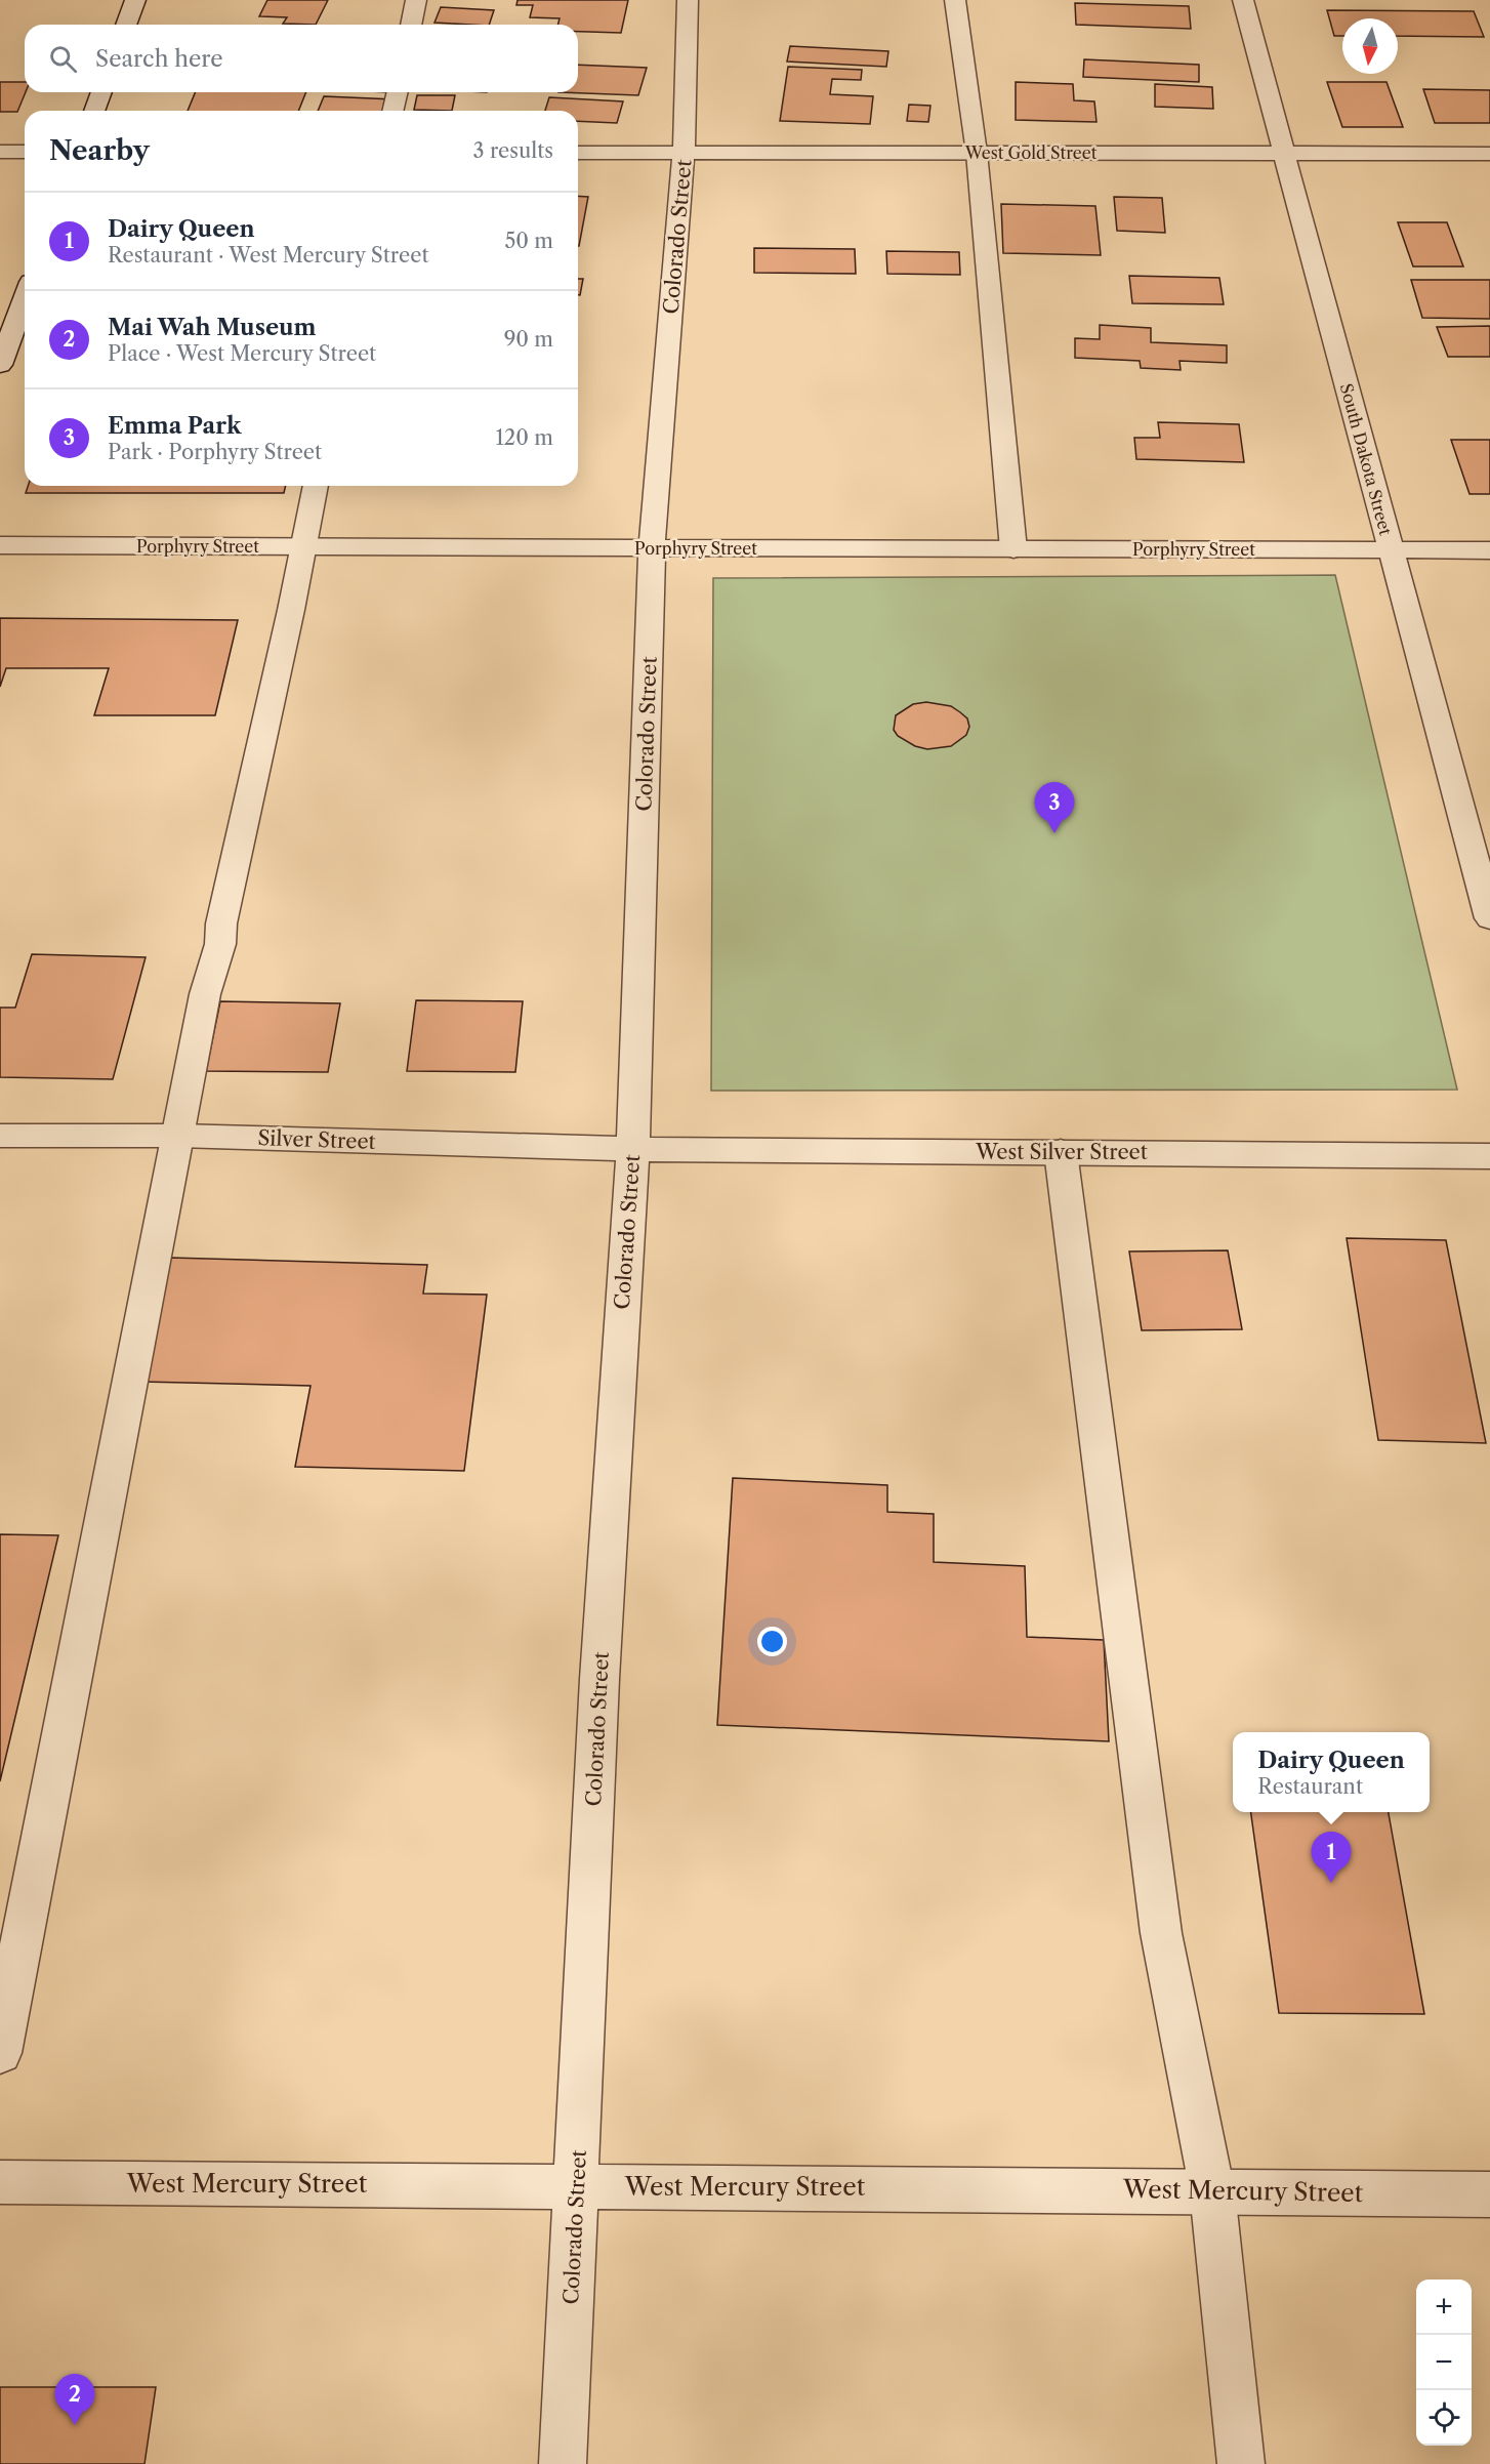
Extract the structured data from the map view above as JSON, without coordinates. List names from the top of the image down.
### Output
{
  "streets": {
    "street": [
      "West Gold Street",
      "Colorado Street",
      "South Dakota Street",
      "Porphyry Street",
      "Silver Street",
      "West Silver Street",
      "West Mercury Street"
    ]
  },
  "crossings": [
    ["West Gold Street", "Colorado Street"],
    ["West Gold Street", "South Dakota Street"],
    ["Colorado Street", "Porphyry Street"],
    ["Colorado Street", "Silver Street"],
    ["Colorado Street", "West Silver Street"],
    ["Colorado Street", "West Mercury Street"],
    ["South Dakota Street", "Porphyry Street"],
    ["Silver Street", "West Silver Street"]
  ],
  "north": "bottom",
  "page": {
    "search": "Search here",
    "heading": ["Nearby", "3 results"],
    "list": [
      {
        "mark": "1",
        "name": "Dairy Queen",
        "note": "Restaurant · West Mercury Street",
        "value": "50 m"
      },
      {
        "mark": "2",
        "name": "Mai Wah Museum",
        "note": "Place · West Mercury Street",
        "value": "90 m"
      },
      {
        "mark": "3",
        "name": "Emma Park",
        "note": "Park · Porphyry Street",
        "value": "120 m"
      }
    ],
    "pins": ["3", "1", "2"],
    "popup": ["Dairy Queen", "Restaurant"],
    "map_buttons": ["+", "−"]
  }
}
